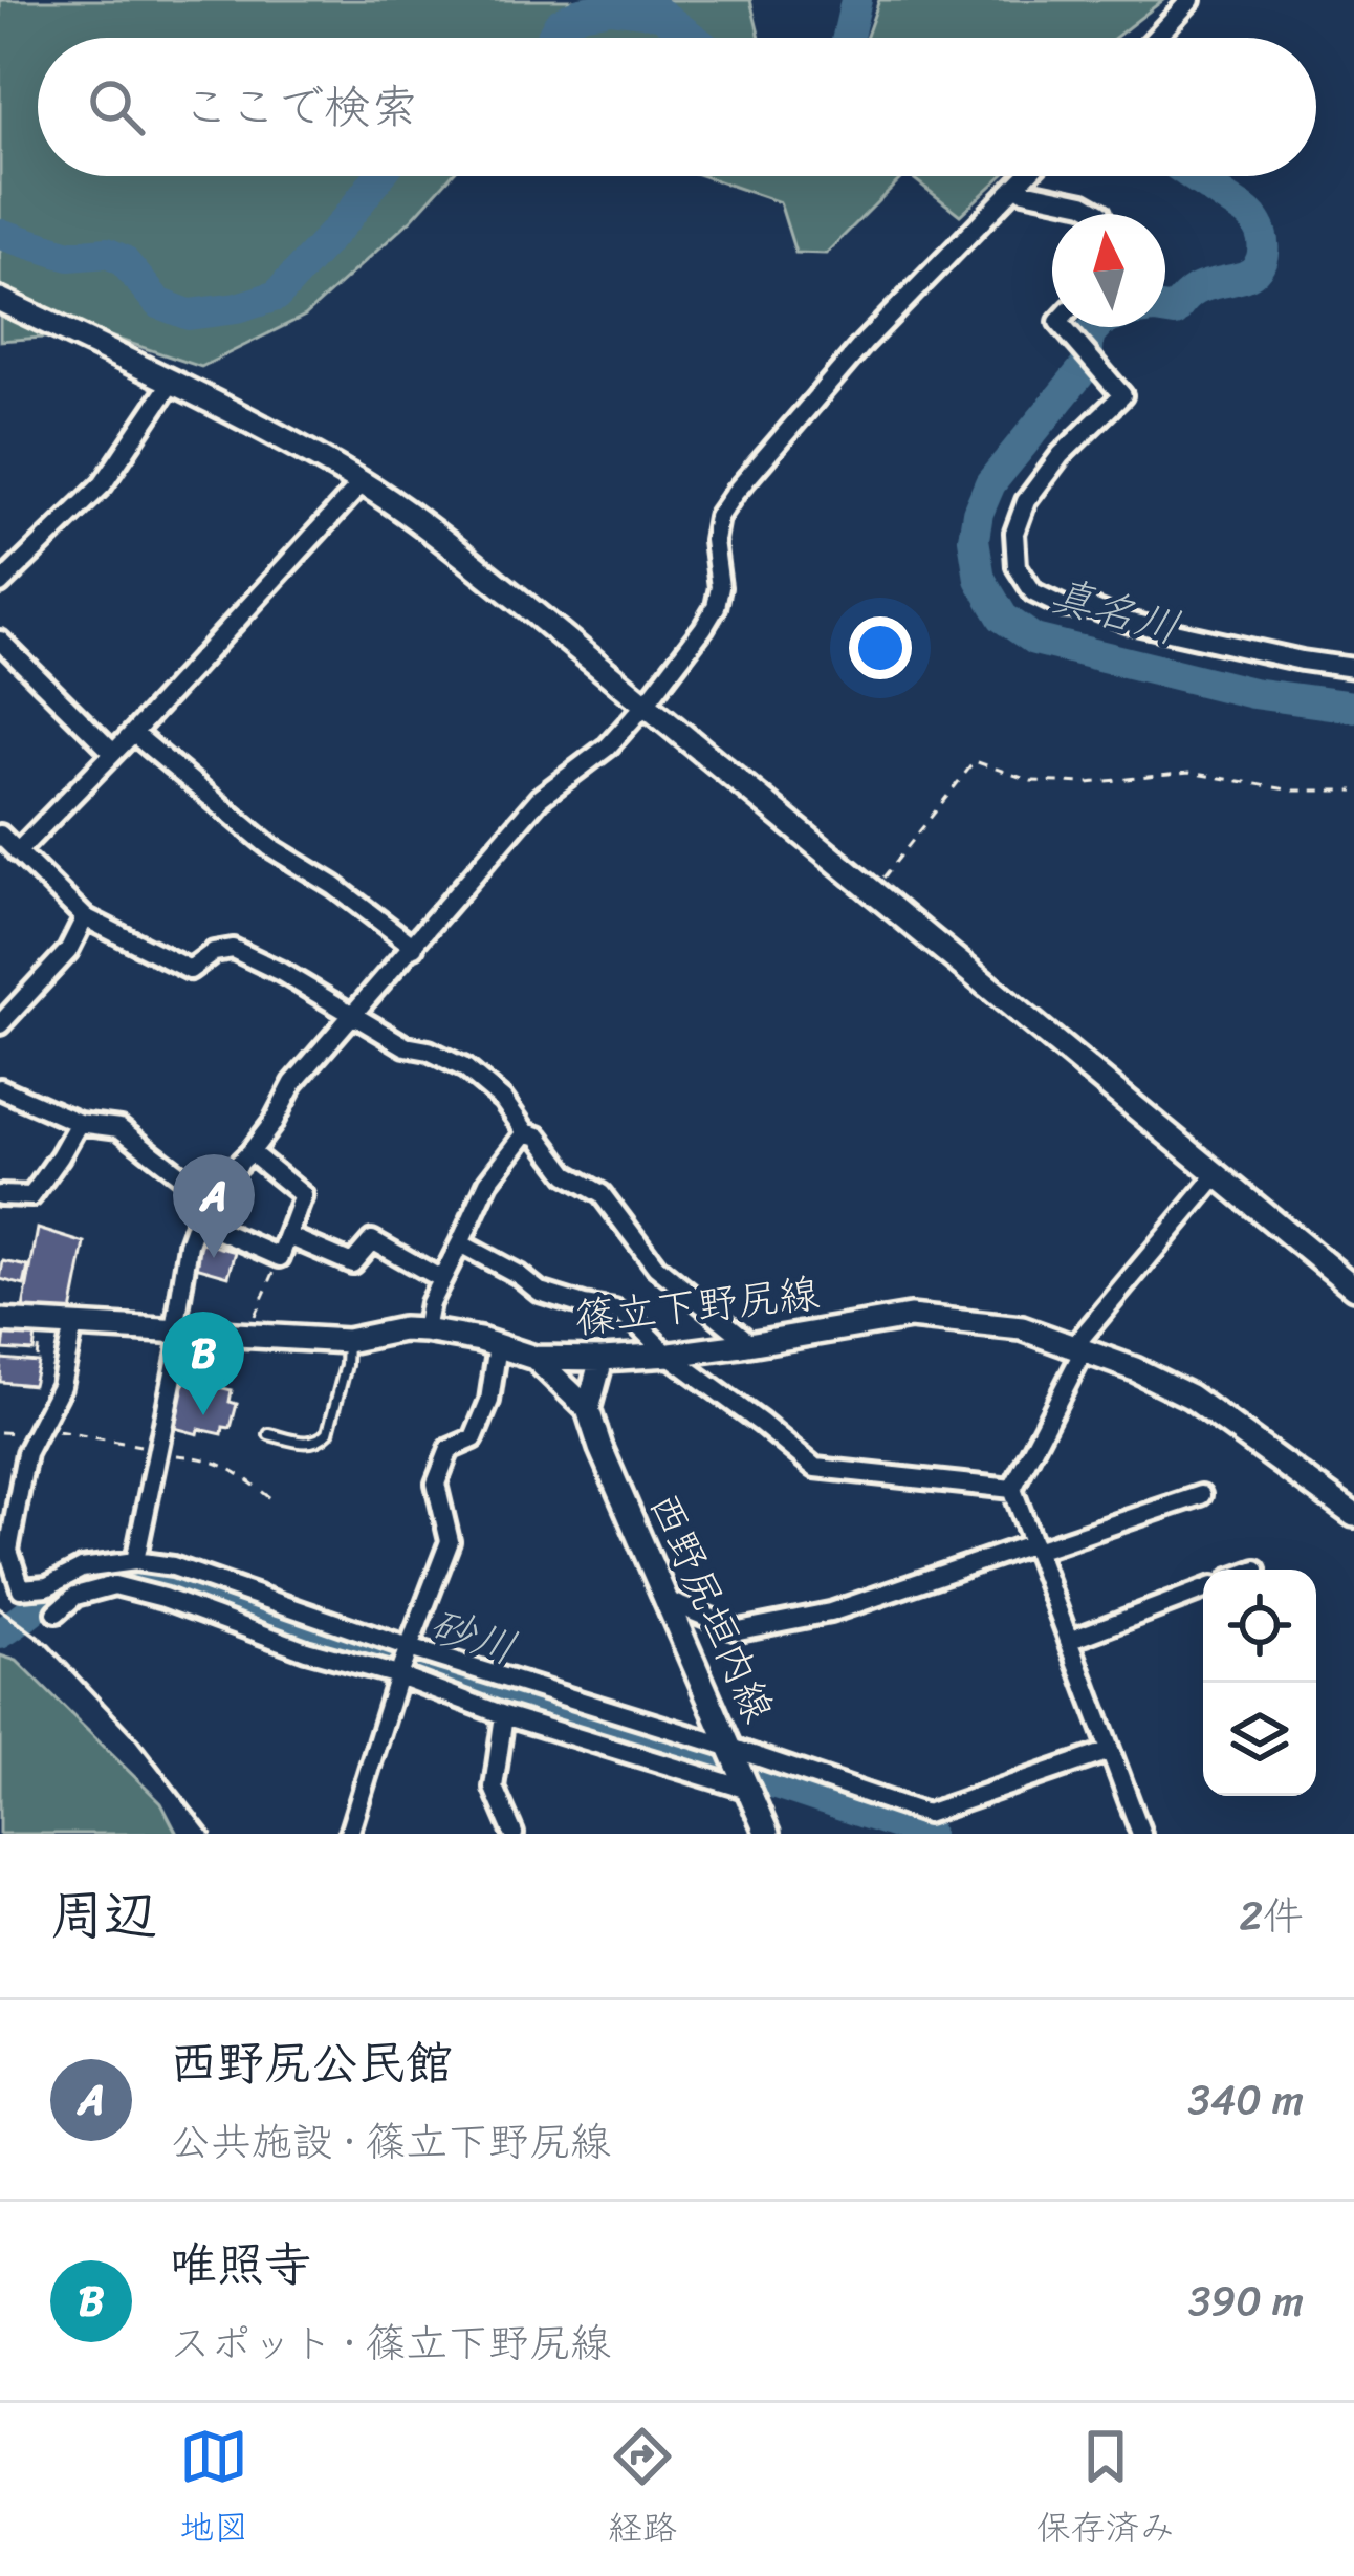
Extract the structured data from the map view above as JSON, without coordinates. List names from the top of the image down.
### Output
{
  "streets": {
    "main road": ["篠立下野尻線", "西野尻垣内線"]
  },
  "crossings": [
    ["篠立下野尻線", "西野尻垣内線"]
  ],
  "water": ["真名川", "砂川"],
  "north": "top",
  "page": {
    "search": "ここで検索",
    "pins": ["A", "B"],
    "heading": ["周辺", "2件"],
    "list": [
      {
        "mark": "A",
        "name": "西野尻公民館",
        "note": "公共施設 · 篠立下野尻線",
        "value": "340 m"
      },
      {
        "mark": "B",
        "name": "唯照寺",
        "note": "スポット · 篠立下野尻線",
        "value": "390 m"
      }
    ],
    "nav": ["地図", "経路", "保存済み"]
  }
}
